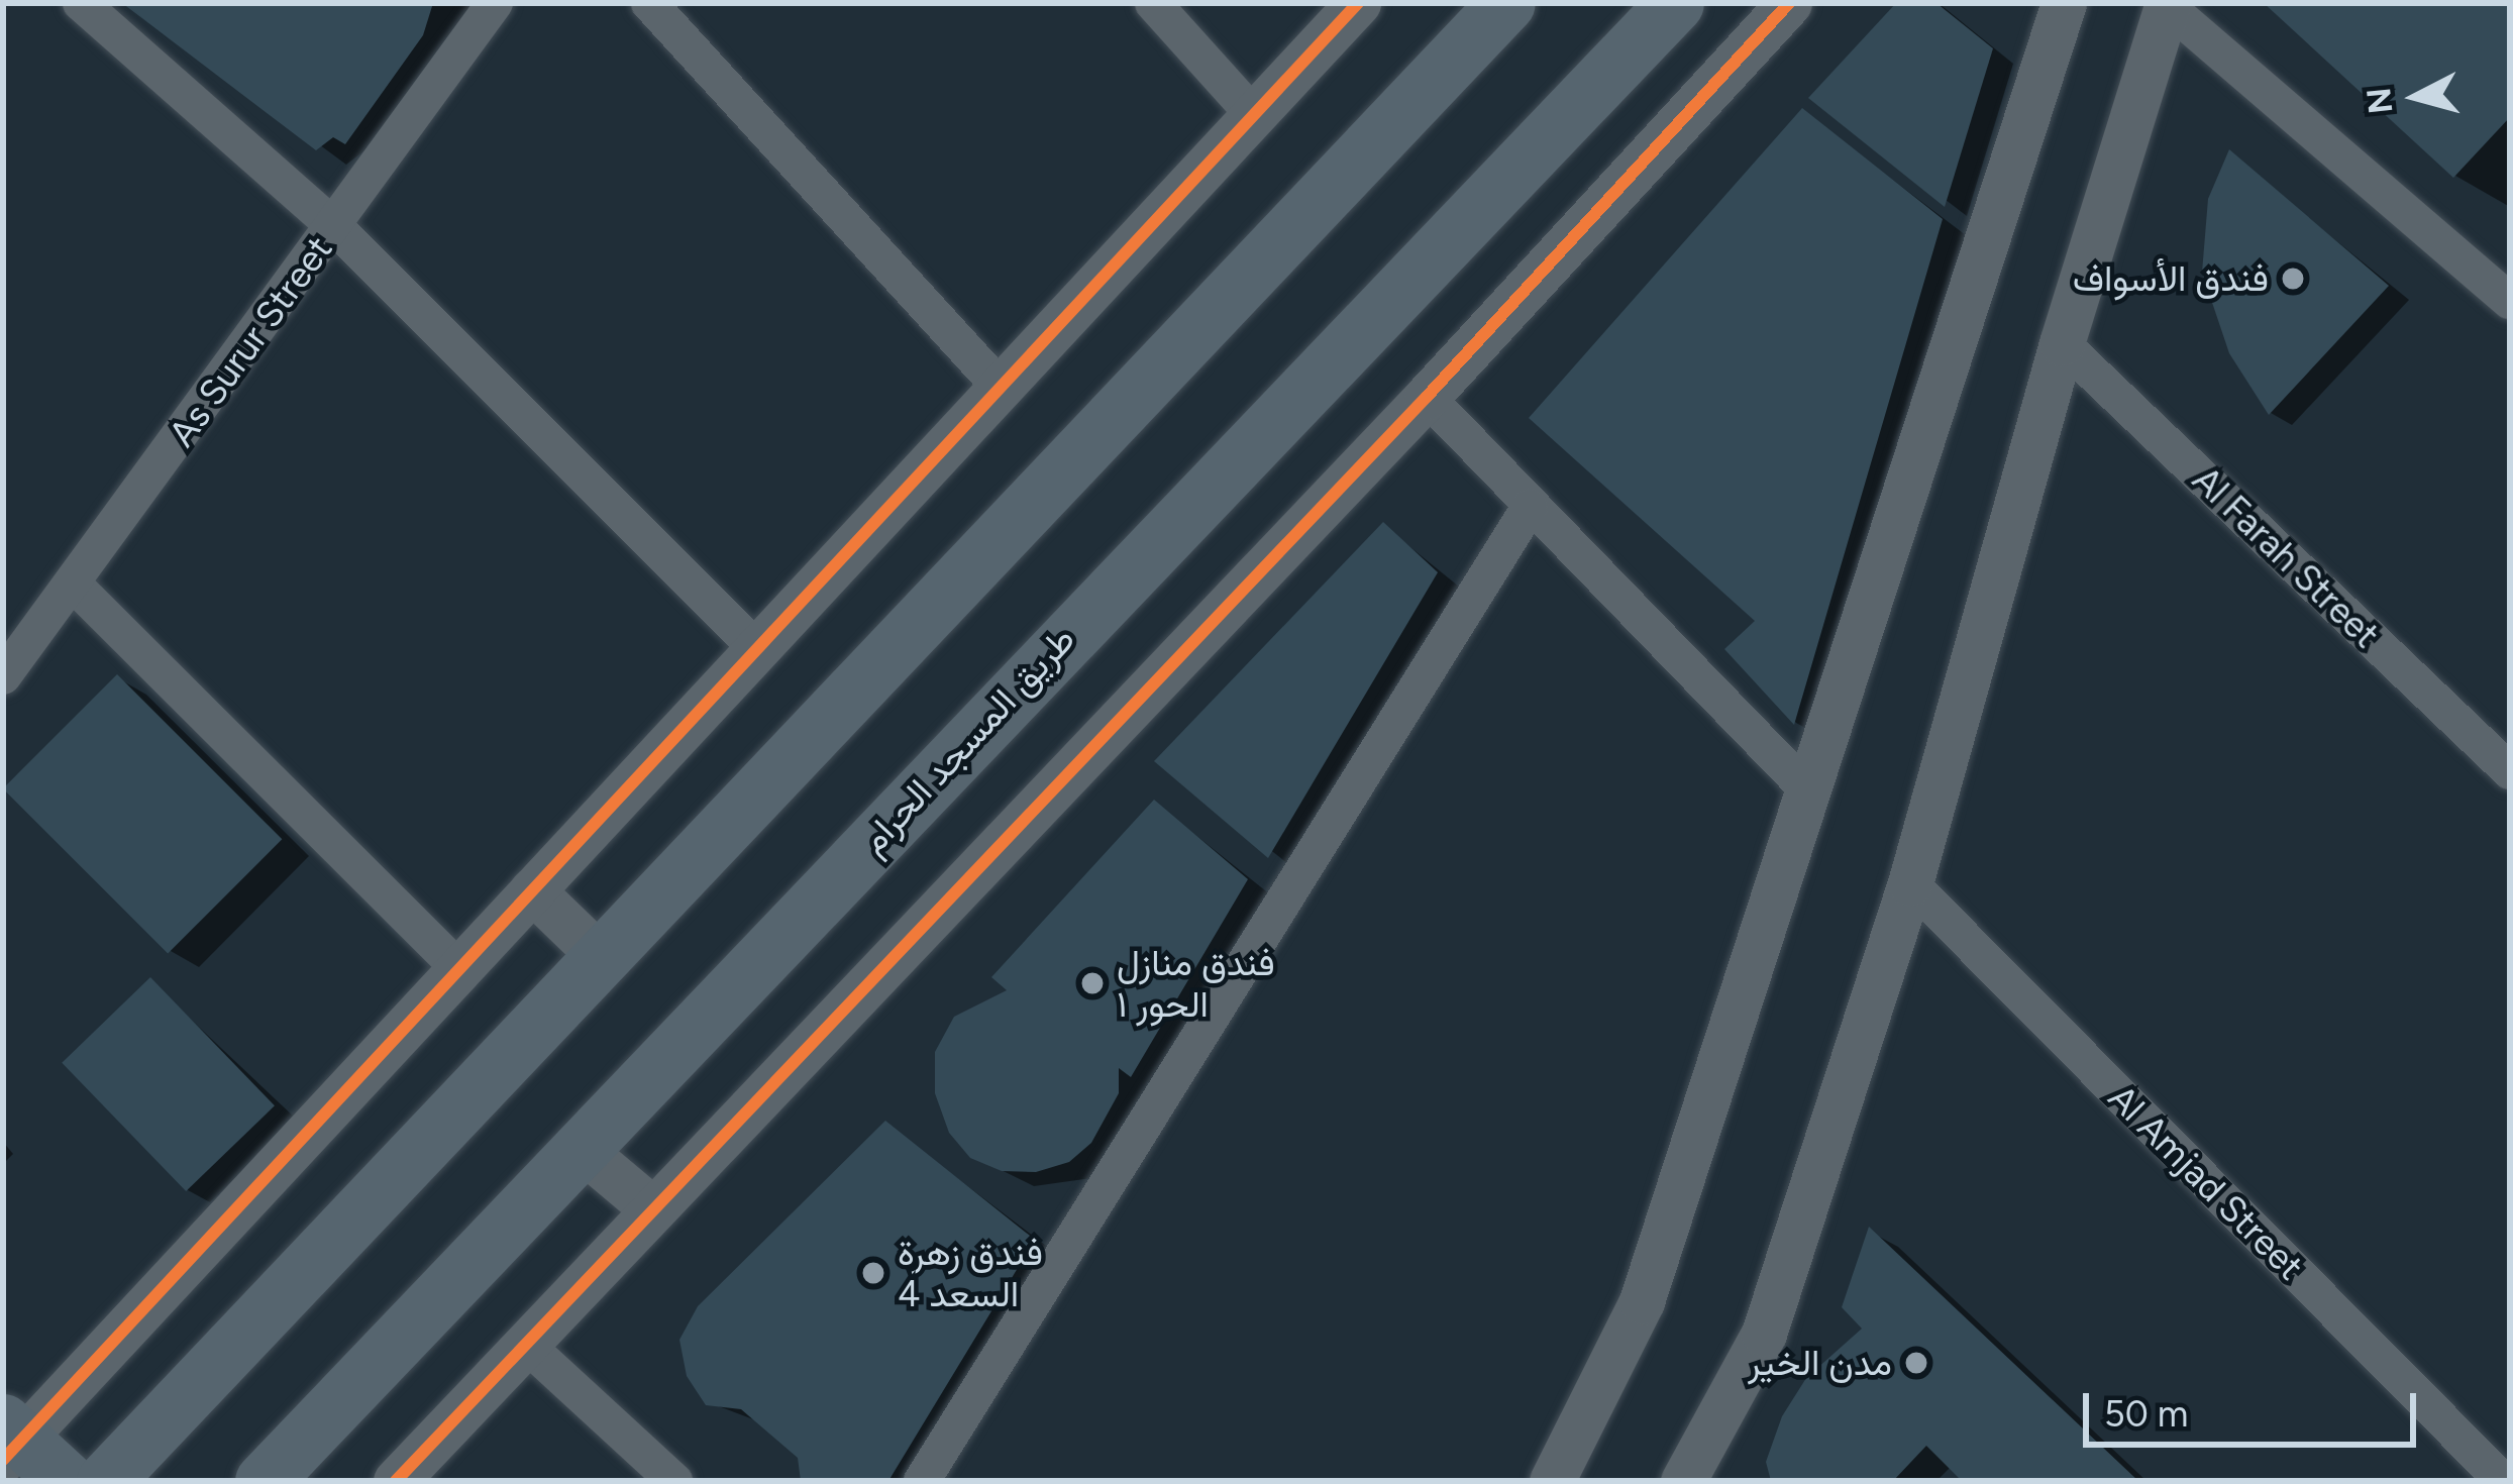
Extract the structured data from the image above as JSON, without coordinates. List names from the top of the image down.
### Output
{
  "streets": {
    "main road": ["طريق المسجد الحرام"],
    "street": ["As Surur Street", "Al Farah Street", "Al Amjad Street"]
  },
  "places": [
    "فندق الأسواف",
    "فندق منازل الحور ١",
    "فندق زهرة السعد 4",
    "مدن الخير"
  ],
  "scale_bar": "50 m",
  "north": "left"
}
